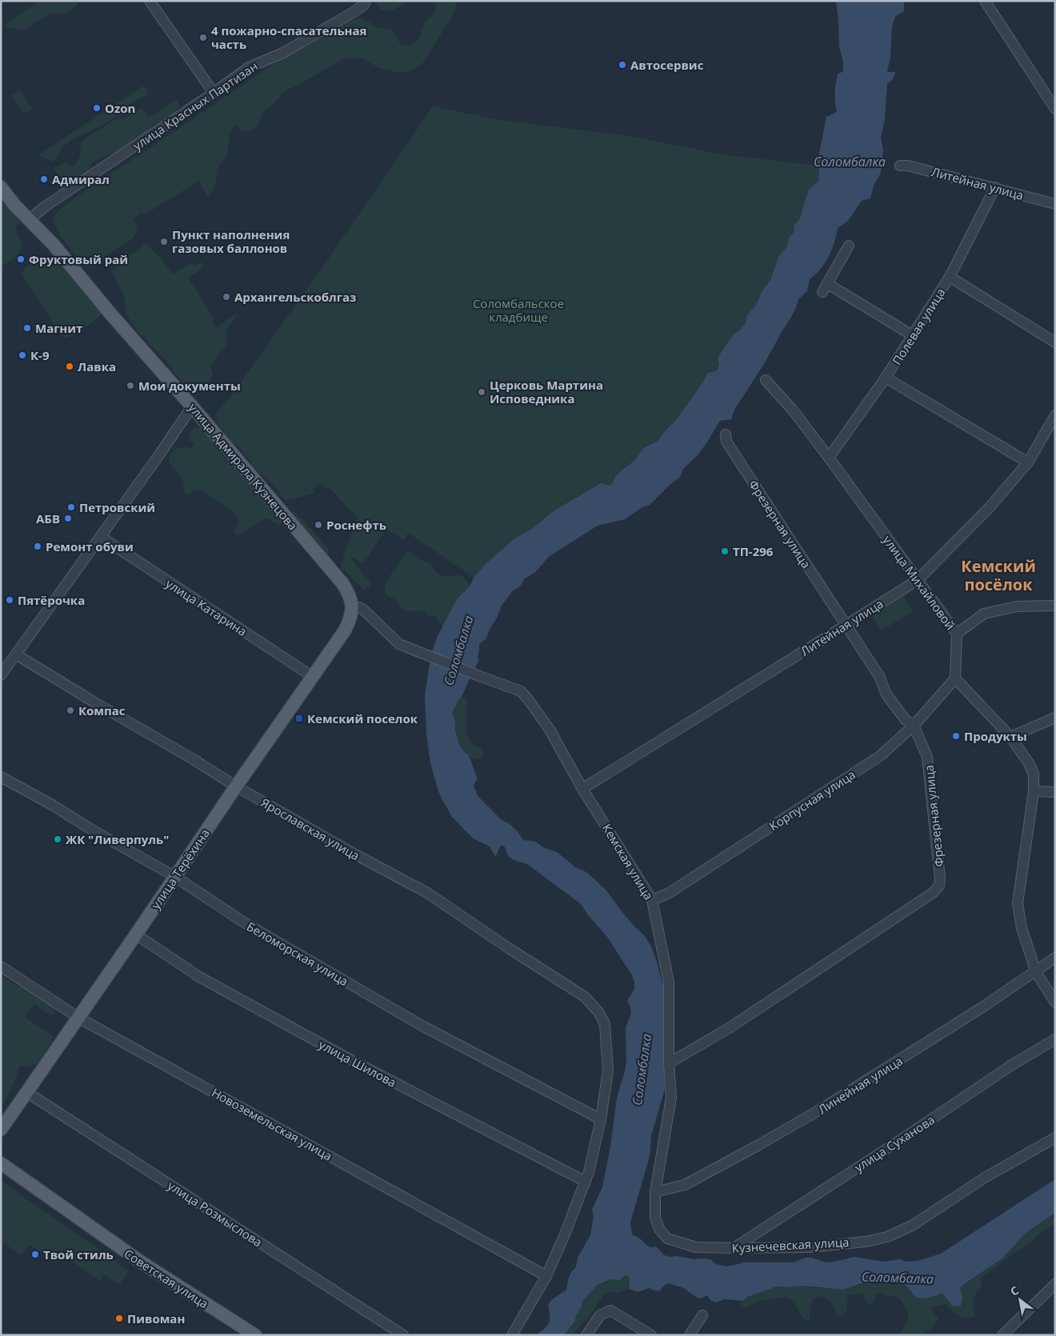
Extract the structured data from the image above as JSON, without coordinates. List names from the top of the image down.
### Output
{
  "streets": {
    "main road": ["улица Адмирала Кузнецова", "улица Терёхина", "Советская улица"],
    "street": [
      "улица Красных Партизан",
      "Литейная улица",
      "Полевая улица",
      "Фрезерная улица",
      "улица Михайловой",
      "улица Катарина",
      "Корпусная улица",
      "Ярославская улица",
      "Кемская улица",
      "Беломорская улица",
      "улица Шилова",
      "Линейная улица",
      "Новоземельская улица",
      "улица Суханова",
      "улица Розмыслова",
      "Кузнечевская улица"
    ]
  },
  "crossings": [
    ["улица Красных Партизан", "улица Адмирала Кузнецова"],
    ["Литейная улица", "Полевая улица"],
    ["Литейная улица", "Фрезерная улица"],
    ["Литейная улица", "улица Михайловой"],
    ["Литейная улица", "Кемская улица"],
    ["Полевая улица", "улица Михайловой"],
    ["улица Адмирала Кузнецова", "Кемская улица"],
    ["улица Адмирала Кузнецова", "улица Терёхина"],
    ["Фрезерная улица", "Корпусная улица"],
    ["Фрезерная улица", "Кемская улица"],
    ["улица Михайловой", "Корпусная улица"],
    ["улица Катарина", "улица Терёхина"],
    ["Корпусная улица", "Кемская улица"],
    ["Ярославская улица", "улица Терёхина"],
    ["Ярославская улица", "Беломорская улица"],
    ["Кемская улица", "улица Терёхина"],
    ["Кемская улица", "Линейная улица"],
    ["Кемская улица", "Кузнечевская улица"],
    ["улица Терёхина", "Беломорская улица"],
    ["улица Терёхина", "улица Шилова"],
    ["улица Терёхина", "Новоземельская улица"],
    ["улица Терёхина", "улица Розмыслова"],
    ["улица Суханова", "Кузнечевская улица"]
  ],
  "districts": ["Кемский посёлок"],
  "water": ["Соломбалка"],
  "parks": ["Соломбальское кладбище"],
  "places": {
    "other": [
      "4 пожарно-спасательная часть",
      "Автосервис",
      "Ozon",
      "Адмирал",
      "Пункт наполнения газовых баллонов",
      "Фруктовый рай",
      "Архангельскоблгаз",
      "Магнит",
      "К-9",
      "Лавка",
      "Мои документы",
      "Церковь Мартина Исповедника",
      "Петровский",
      "АБВ",
      "Роснефть",
      "Ремонт обуви",
      "ТП-296",
      "Пятёрочка",
      "Компас",
      "Продукты",
      "ЖК \"Ливерпуль\"",
      "Твой стиль",
      "Пивоман"
    ],
    "transit": ["Кемский поселок"]
  },
  "north": "top left"
}
